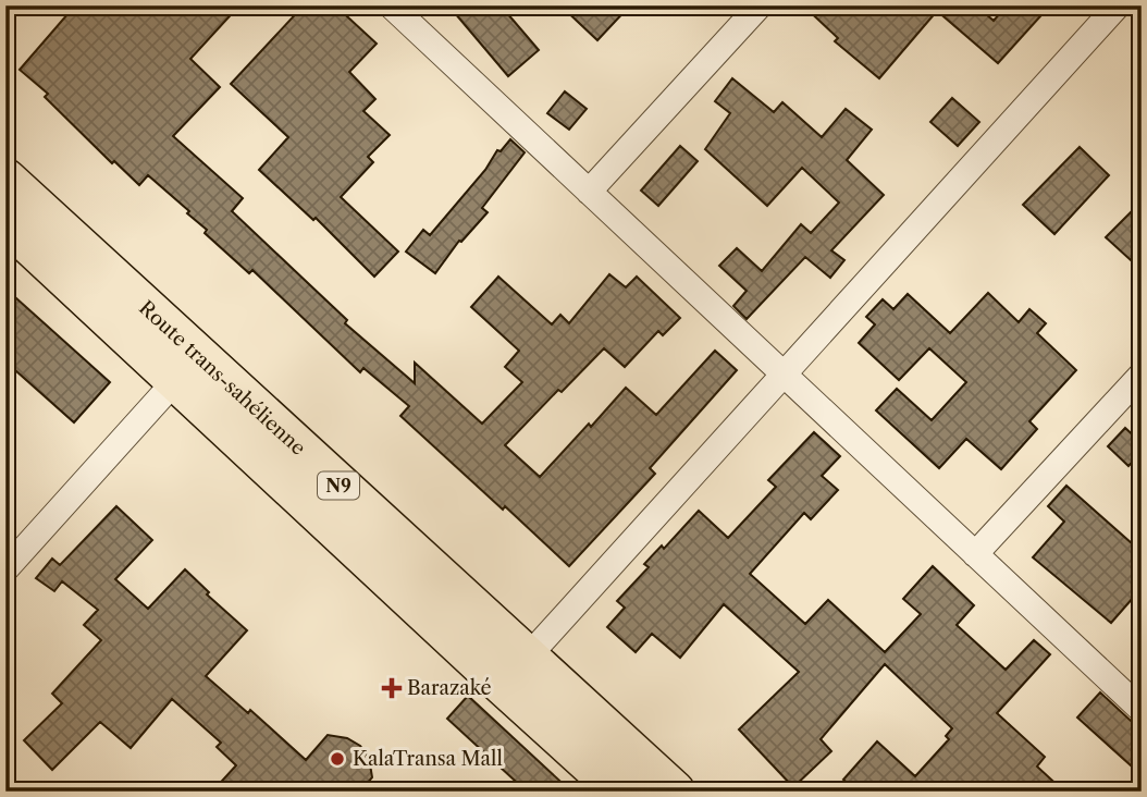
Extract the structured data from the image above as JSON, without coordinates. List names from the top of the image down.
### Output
{
  "streets": {
    "highway": ["Route trans-sahélienne", "N9"]
  },
  "places": {
    "health": ["Barazaké"],
    "other": ["KalaTransa Mall"]
  }
}
